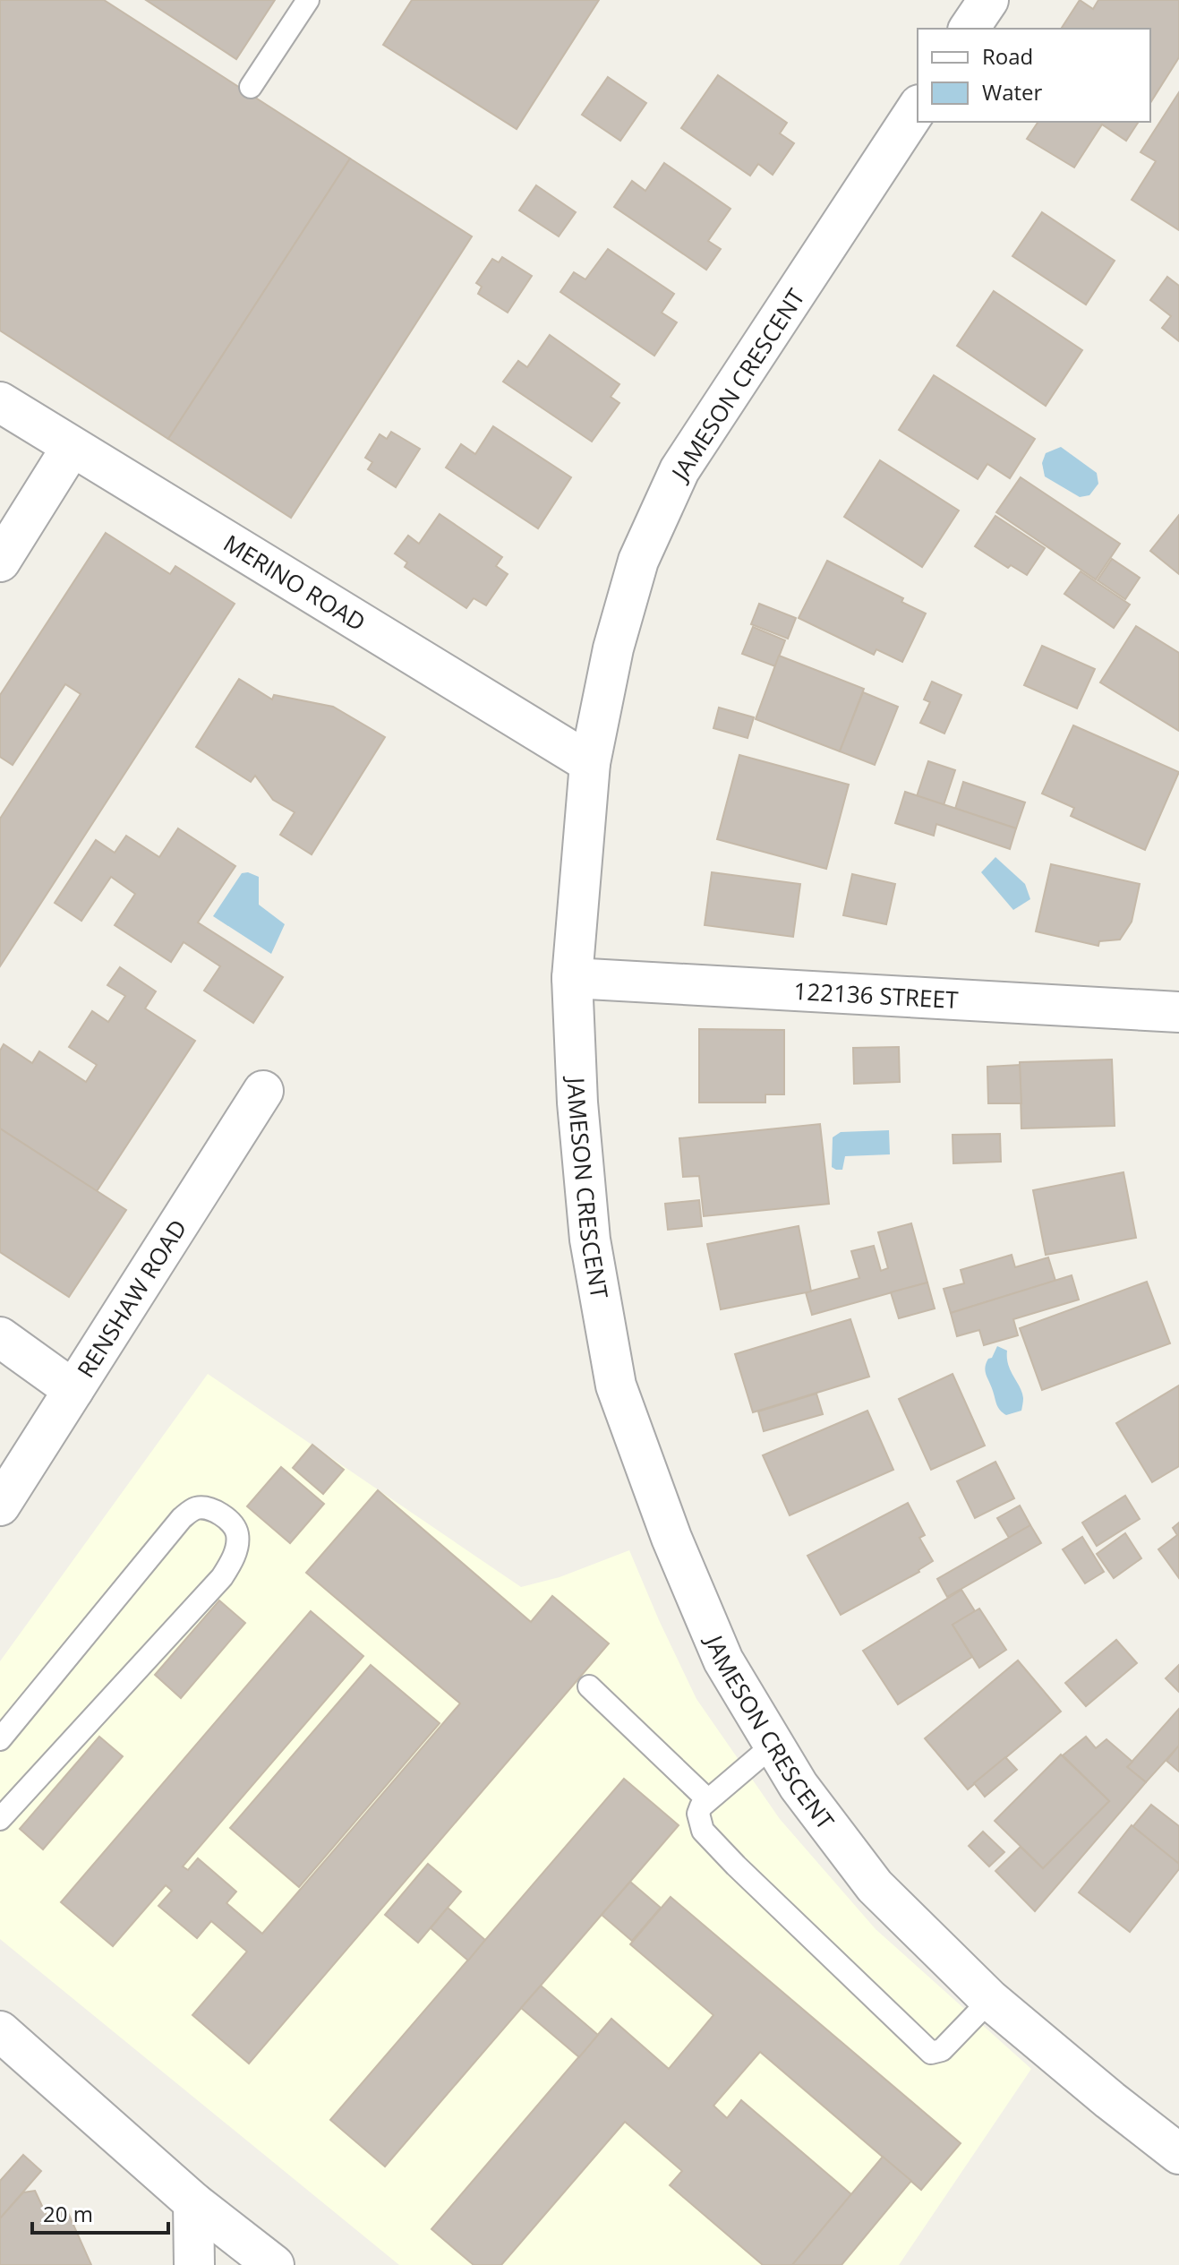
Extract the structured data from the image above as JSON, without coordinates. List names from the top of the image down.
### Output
{
  "streets": {
    "street": [
      "JAMESON CRESCENT",
      "MERINO ROAD",
      "122136 STREET",
      "RENSHAW ROAD"
    ]
  },
  "crossings": [
    ["JAMESON CRESCENT", "MERINO ROAD"],
    ["JAMESON CRESCENT", "122136 STREET"]
  ],
  "legend": ["Road", "Water"],
  "scale_bar": "20 m"
}
